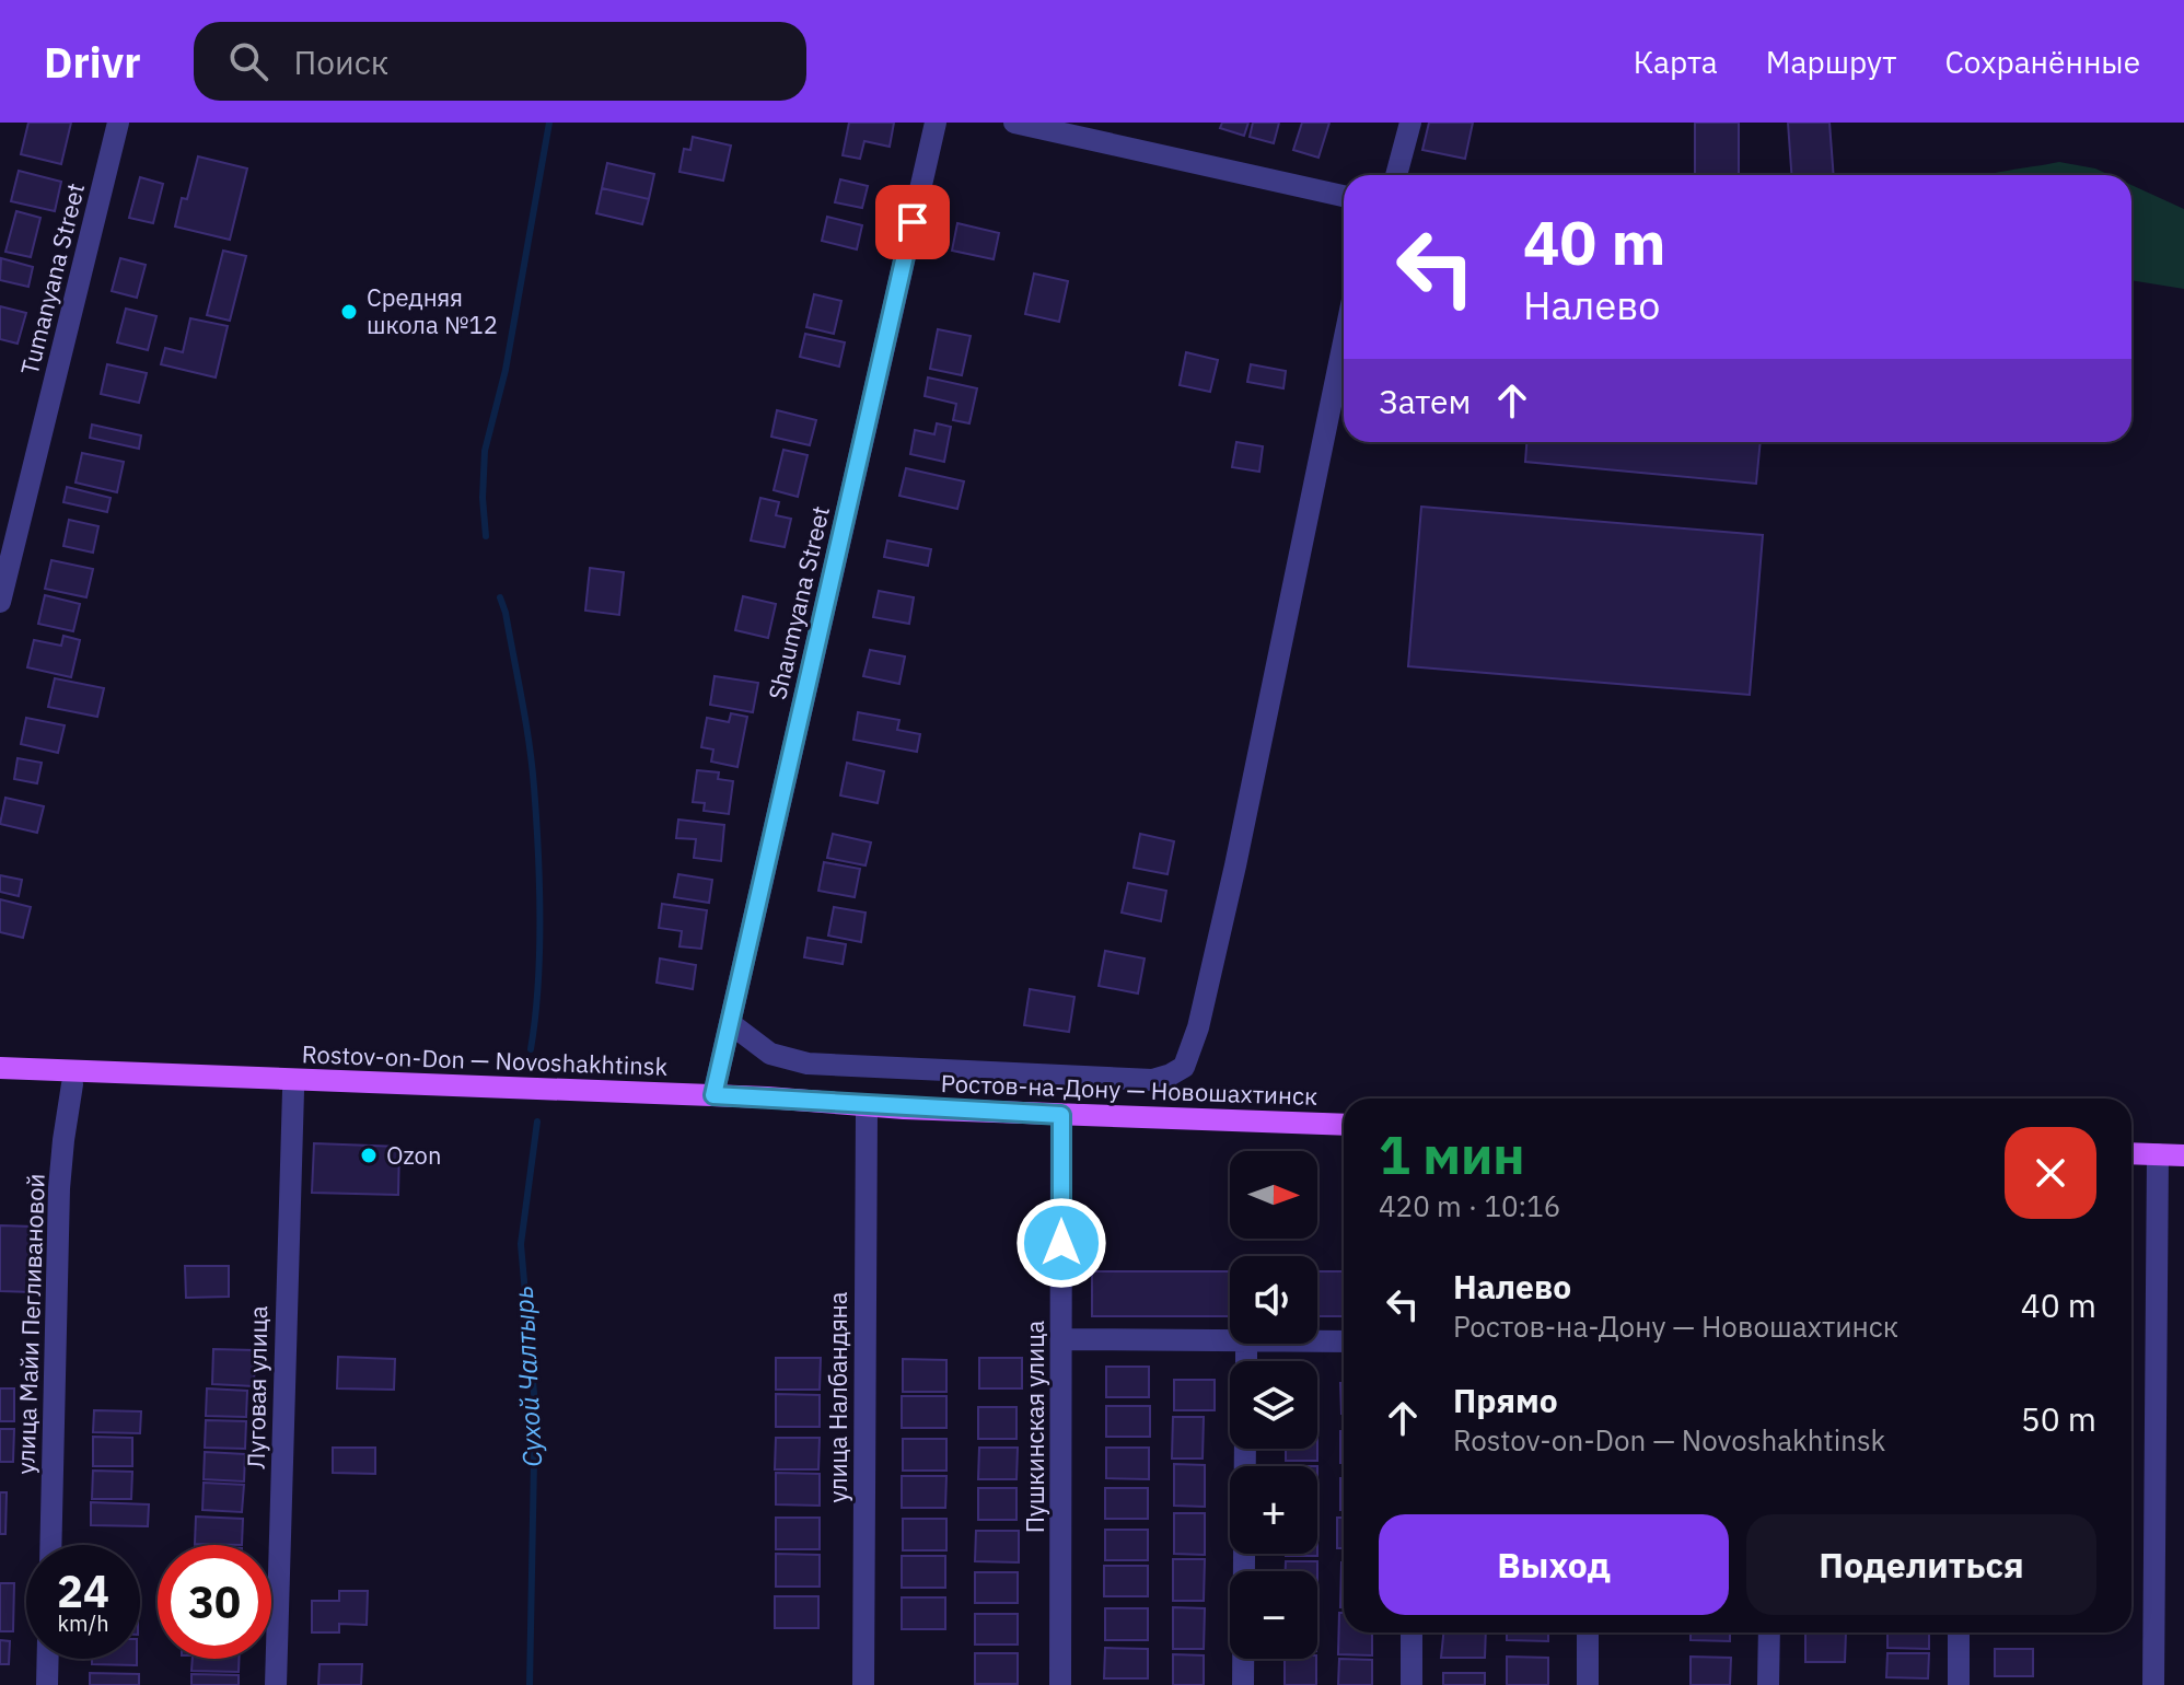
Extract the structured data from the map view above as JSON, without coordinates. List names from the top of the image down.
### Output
{
  "streets": {
    "main road": ["Rostov-on-Don — Novoshakhtinsk", "Ростов-на-Дону — Новошахтинск"],
    "street": [
      "Tumanyana Street",
      "Shaumyana Street",
      "улица Майи Пегливановой",
      "Луговая улица",
      "улица Налбандяна",
      "Пушкинская улица"
    ]
  },
  "crossings": [
    ["Shaumyana Street", "Rostov-on-Don — Novoshakhtinsk"],
    ["Rostov-on-Don — Novoshakhtinsk", "Ростов-на-Дону — Новошахтинск"],
    ["Rostov-on-Don — Novoshakhtinsk", "улица Майи Пегливановой"],
    ["Rostov-on-Don — Novoshakhtinsk", "Луговая улица"],
    ["Rostov-on-Don — Novoshakhtinsk", "улица Налбандяна"],
    ["Ростов-на-Дону — Новошахтинск", "Пушкинская улица"]
  ],
  "water": ["Сухой Чалтырь"],
  "places": ["Средняя школа №12", "Ozon"],
  "north": "right",
  "page": {
    "header": "Drivr",
    "search": "Поиск",
    "nav": ["Карта", "Маршрут", "Сохранённые"],
    "turn": ["40 m", "Налево"],
    "then": "Затем",
    "heading": ["1 мин", "420 m · 10:16"],
    "map_buttons": ["+", "−"],
    "list": [
      {
        "name": "Налево",
        "note": "Ростов-на-Дону — Новошахтинск",
        "value": "40 m"
      },
      {
        "name": "Прямо",
        "note": "Rostov-on-Don — Novoshakhtinsk",
        "value": "50 m"
      }
    ],
    "buttons": ["Выход", "Поделиться"],
    "speed": "24 km/h",
    "limit": "30"
  }
}
